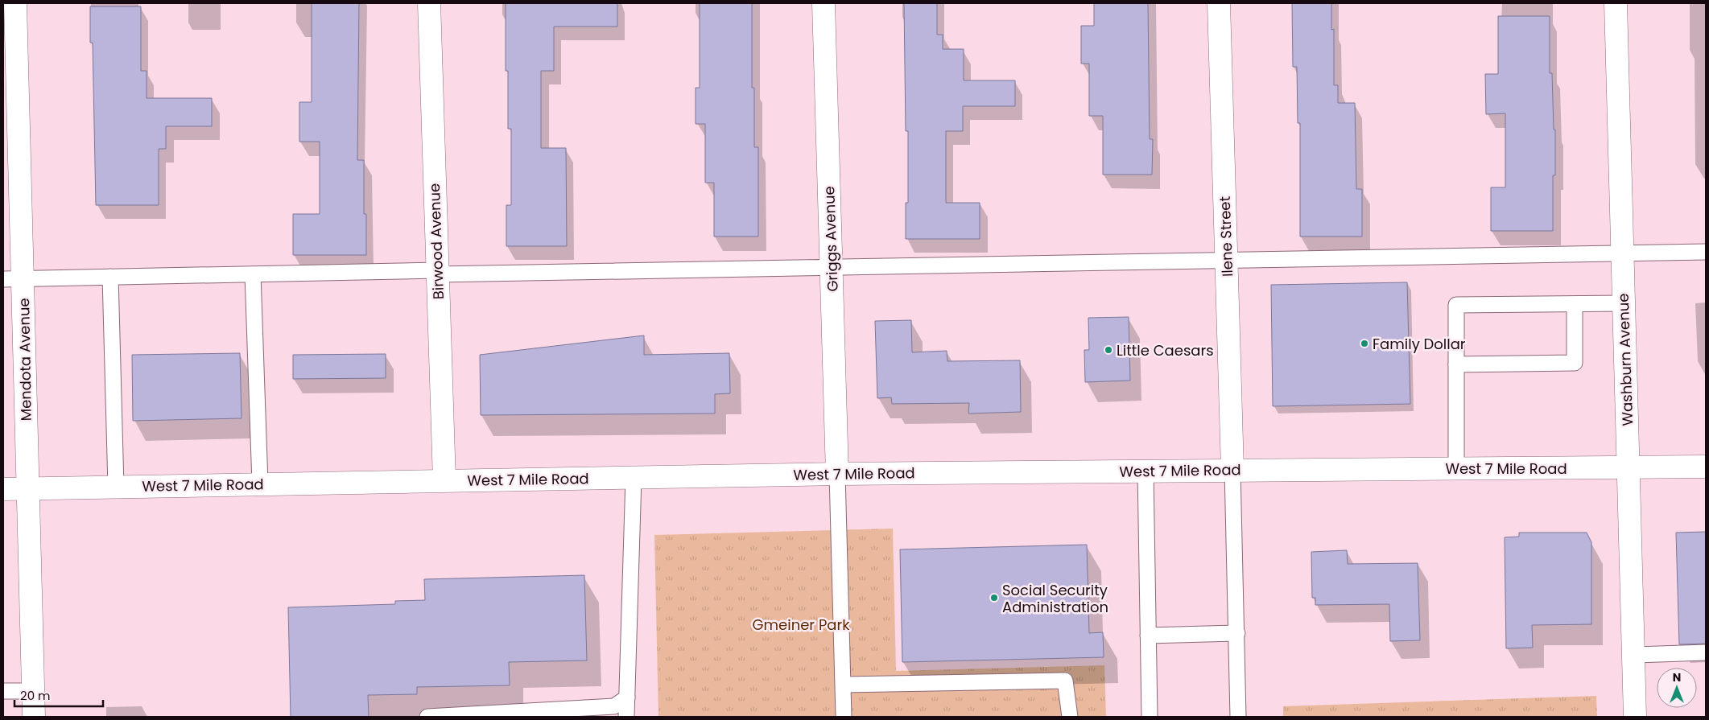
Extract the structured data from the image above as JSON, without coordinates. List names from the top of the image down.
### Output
{
  "streets": {
    "street": [
      "Ilene Street",
      "Griggs Avenue",
      "Birwood Avenue",
      "Mendota Avenue",
      "Washburn Avenue",
      "West 7 Mile Road"
    ]
  },
  "crossings": [
    ["Ilene Street", "West 7 Mile Road"],
    ["Griggs Avenue", "West 7 Mile Road"],
    ["Birwood Avenue", "West 7 Mile Road"],
    ["Mendota Avenue", "West 7 Mile Road"],
    ["Washburn Avenue", "West 7 Mile Road"]
  ],
  "parks": ["Gmeiner Park"],
  "places": ["Family Dollar", "Little Caesars", "Social Security Administration"],
  "scale_bar": "20 m",
  "north": "top"
}
